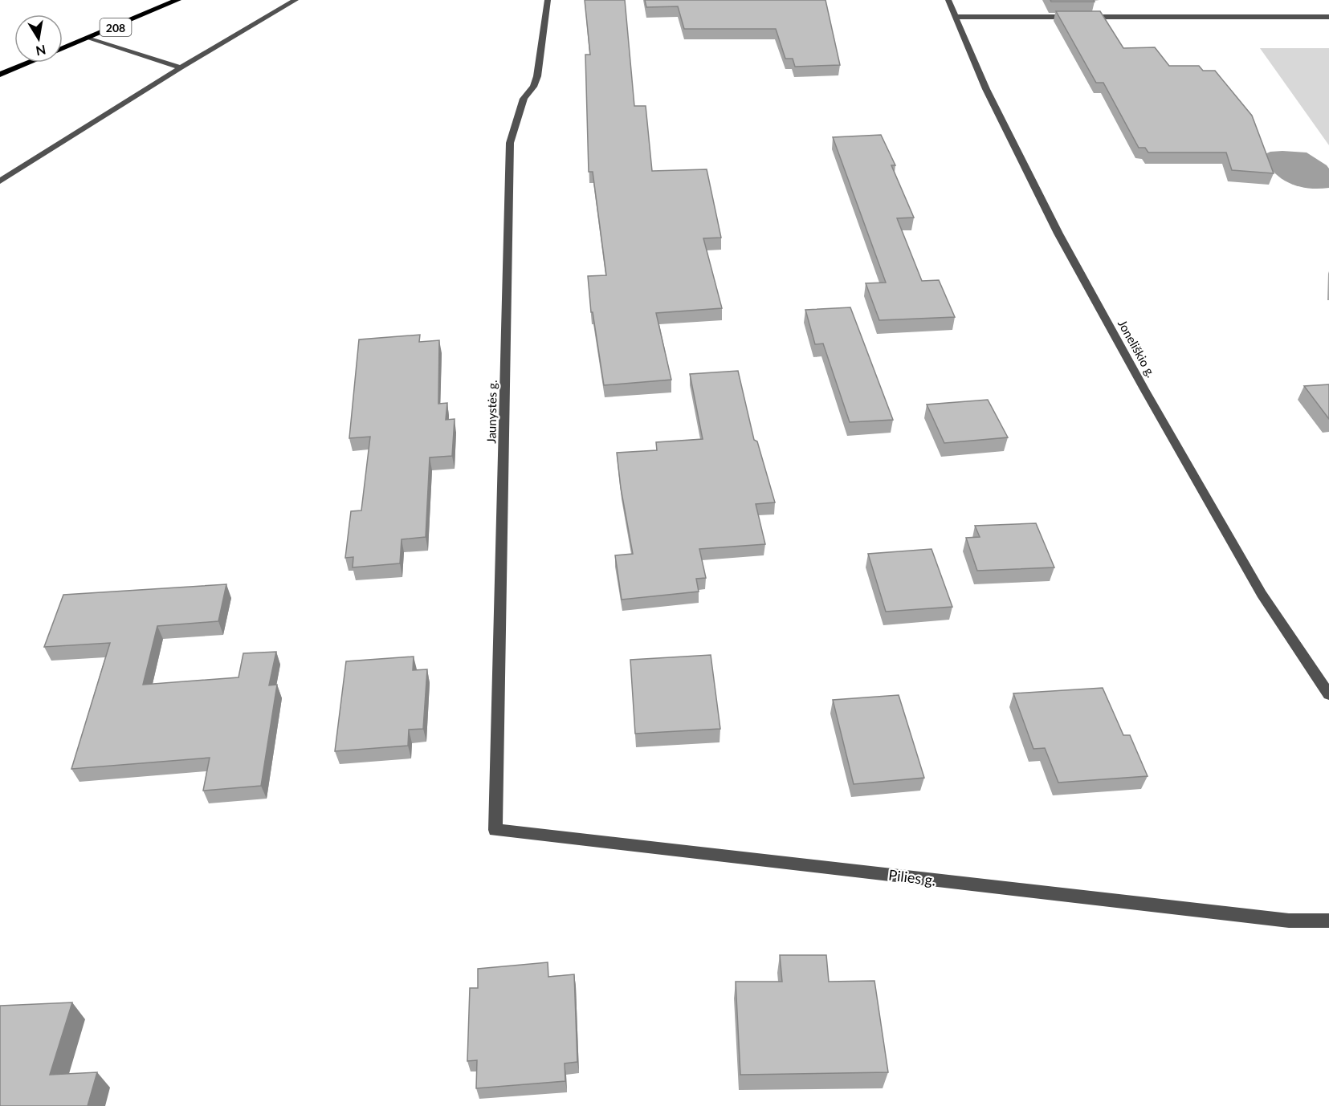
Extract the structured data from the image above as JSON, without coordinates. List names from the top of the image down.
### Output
{
  "streets": {
    "highway": ["208"],
    "street": ["Joneliškio g.", "Jaunystės g.", "Pilies g."]
  },
  "crossings": [
    ["Jaunystės g.", "Pilies g."]
  ],
  "north": "bottom"
}
